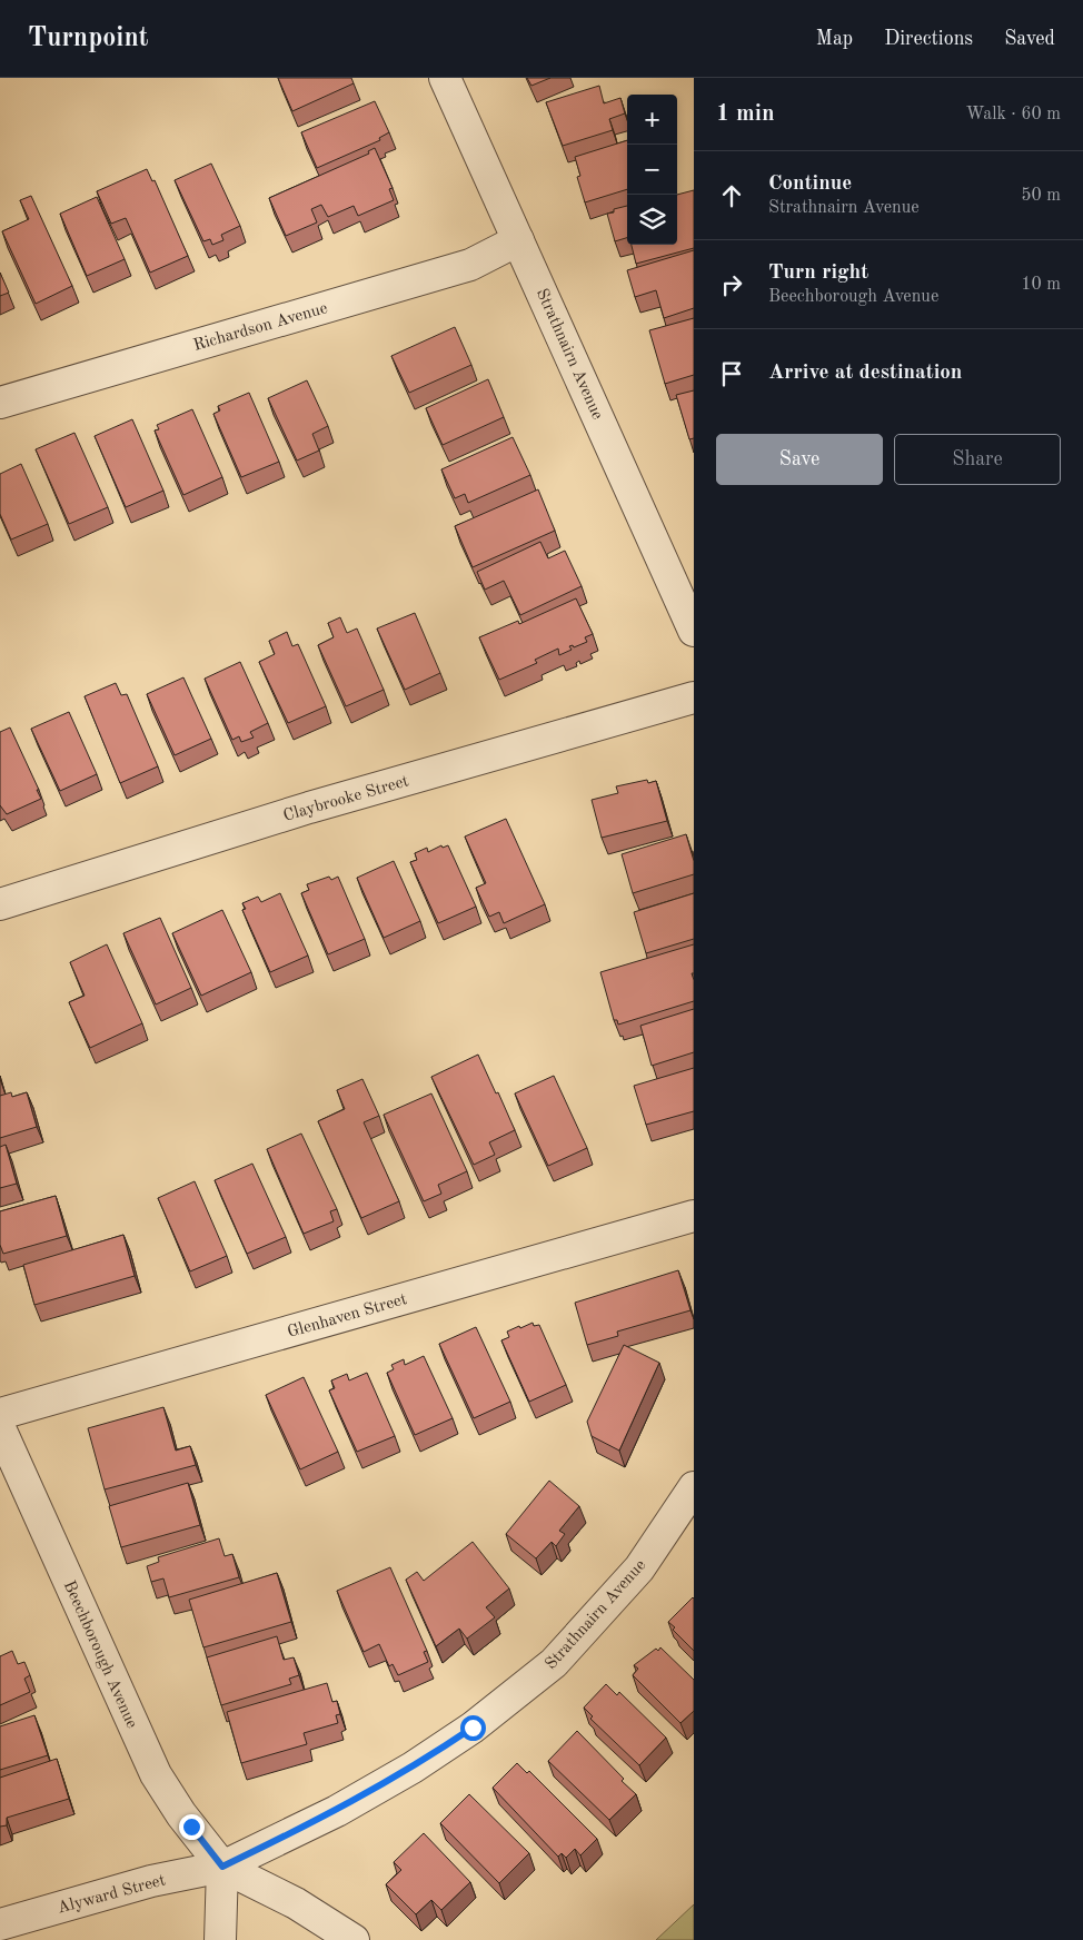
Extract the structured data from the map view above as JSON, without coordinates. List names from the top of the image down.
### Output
{
  "streets": {
    "street": [
      "Richardson Avenue",
      "Strathnairn Avenue",
      "Claybrooke Street",
      "Glenhaven Street",
      "Beechborough Avenue",
      "Alyward Street"
    ]
  },
  "crossings": [
    ["Richardson Avenue", "Strathnairn Avenue"],
    ["Strathnairn Avenue", "Beechborough Avenue"],
    ["Strathnairn Avenue", "Alyward Street"],
    ["Beechborough Avenue", "Alyward Street"]
  ],
  "page": {
    "header": "Turnpoint",
    "nav": ["Map", "Directions", "Saved"],
    "heading": ["1 min", "Walk · 60 m"],
    "map_buttons": ["+", "−"],
    "list": [
      ["Continue", "Strathnairn Avenue", "50 m"],
      ["Turn right", "Beechborough Avenue", "10 m"],
      "Arrive at destination"
    ],
    "buttons": ["Save", "Share"]
  }
}
